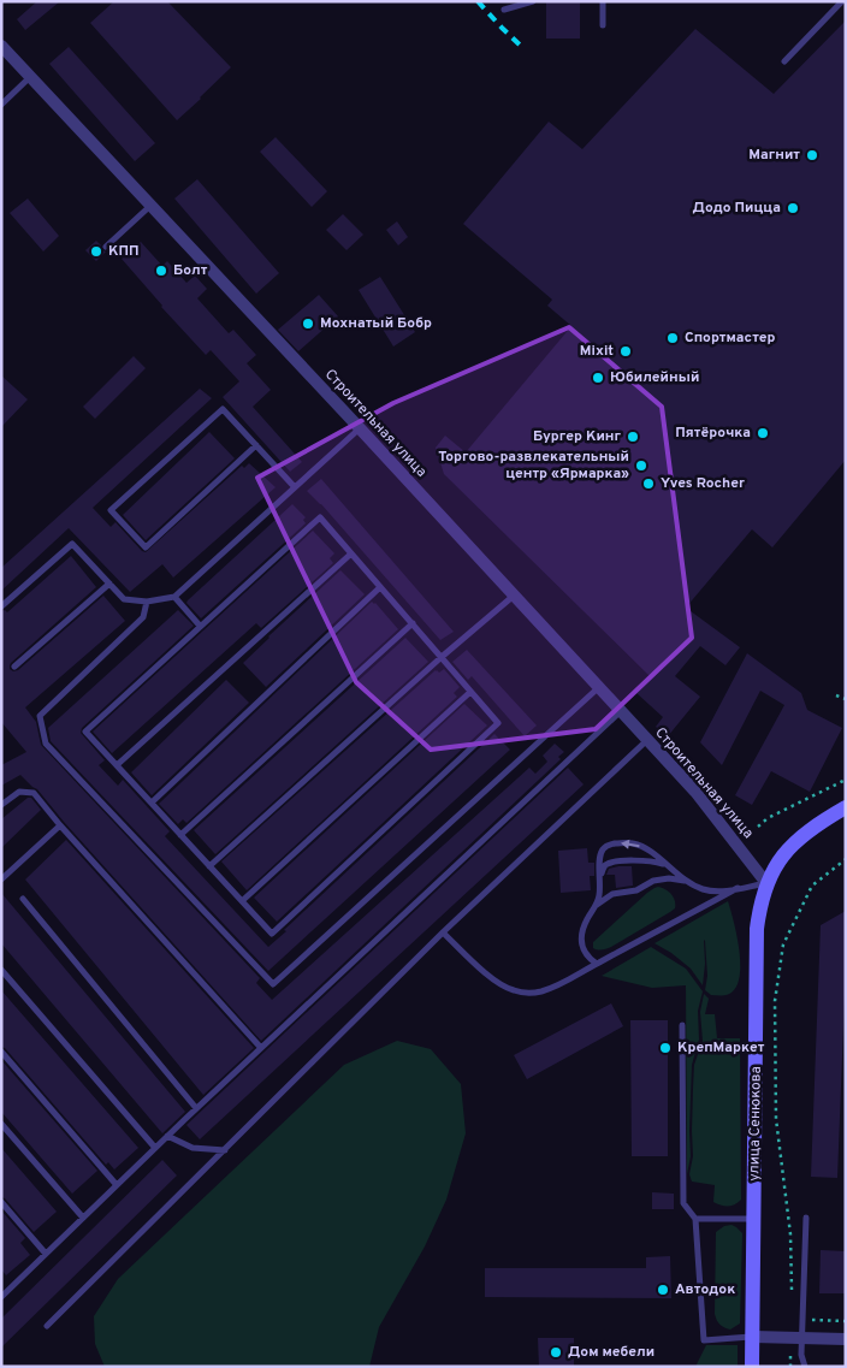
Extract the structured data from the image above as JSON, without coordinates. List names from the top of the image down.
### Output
{
  "streets": {
    "main road": ["улица Сенюкова"],
    "street": ["Строительная улица"]
  },
  "crossings": [
    ["Строительная улица", "улица Сенюкова"]
  ],
  "places": [
    "Магнит",
    "Додо Пицца",
    "КПП",
    "Болт",
    "Мохнатый Бобр",
    "Спортмастер",
    "Mixit",
    "Юбилейный",
    "Пятёрочка",
    "Бургер Кинг",
    "Торгово-развлекательный центр «Ярмарка»",
    "Yves Rocher",
    "КрепМаркет",
    "Автодок",
    "Дом мебели"
  ]
}
